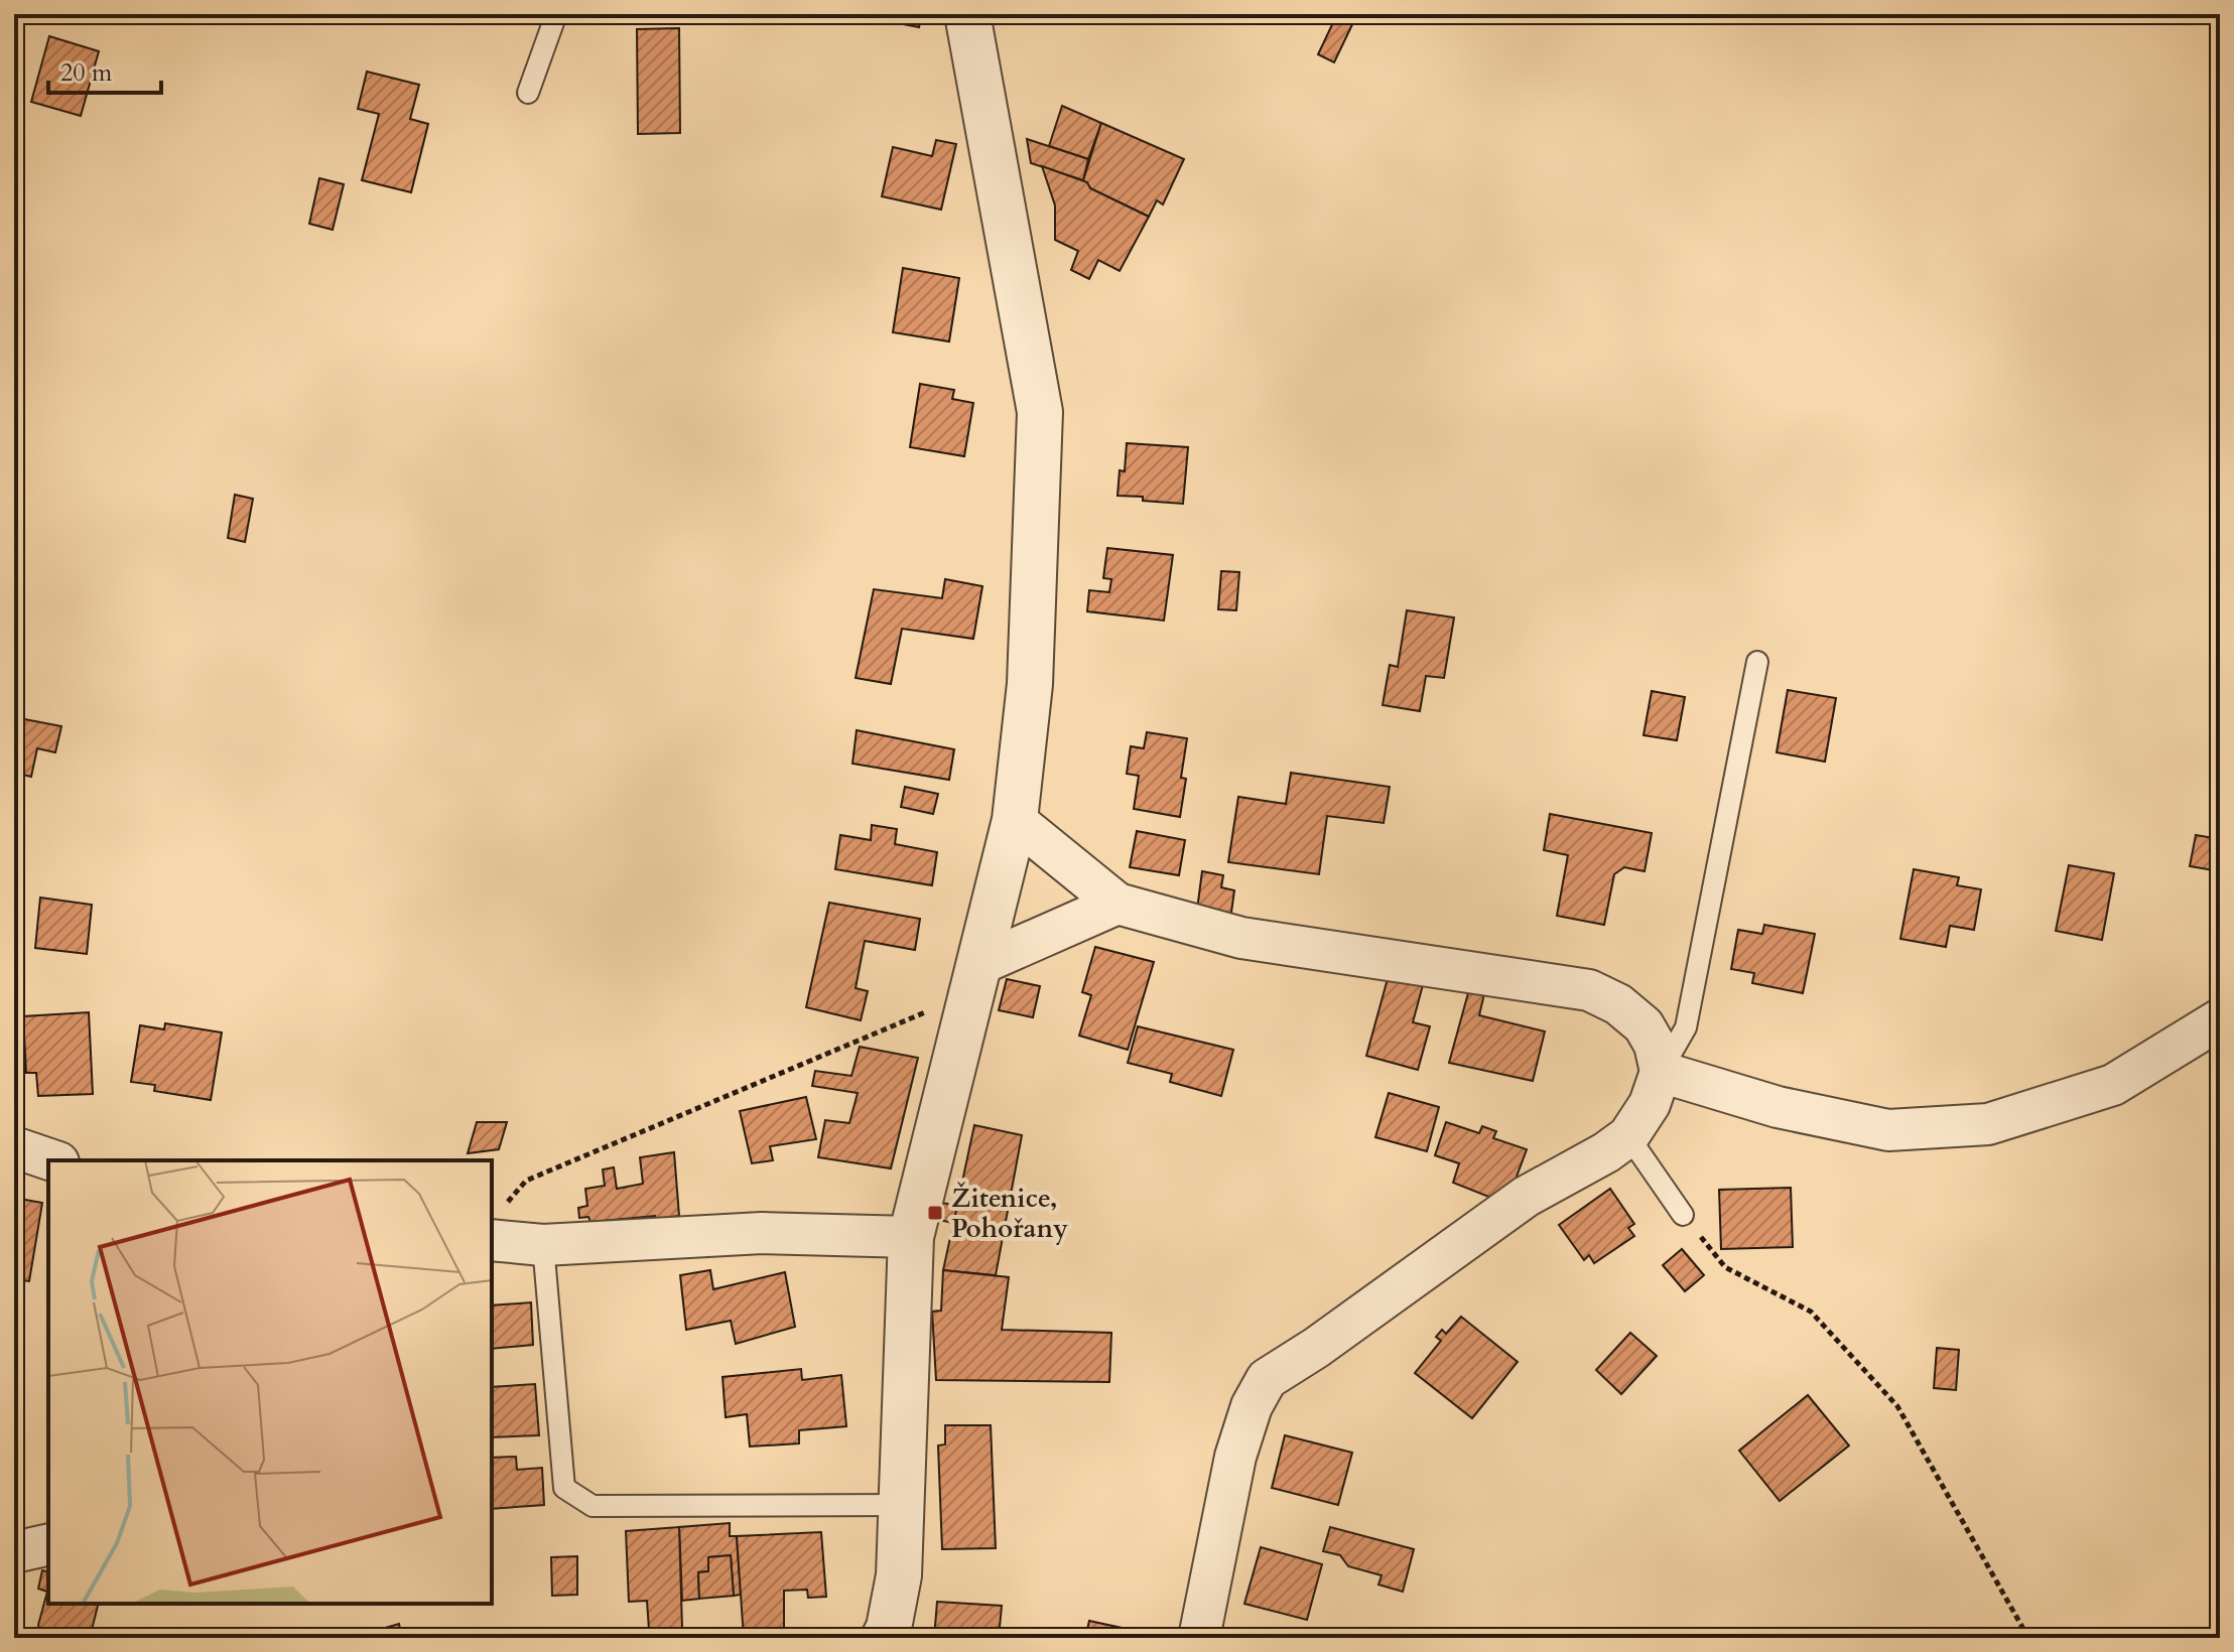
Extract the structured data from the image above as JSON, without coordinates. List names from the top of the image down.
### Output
{
  "places": {
    "transit": ["Žitenice, Pohořany"]
  },
  "scale_bar": "20 m"
}
